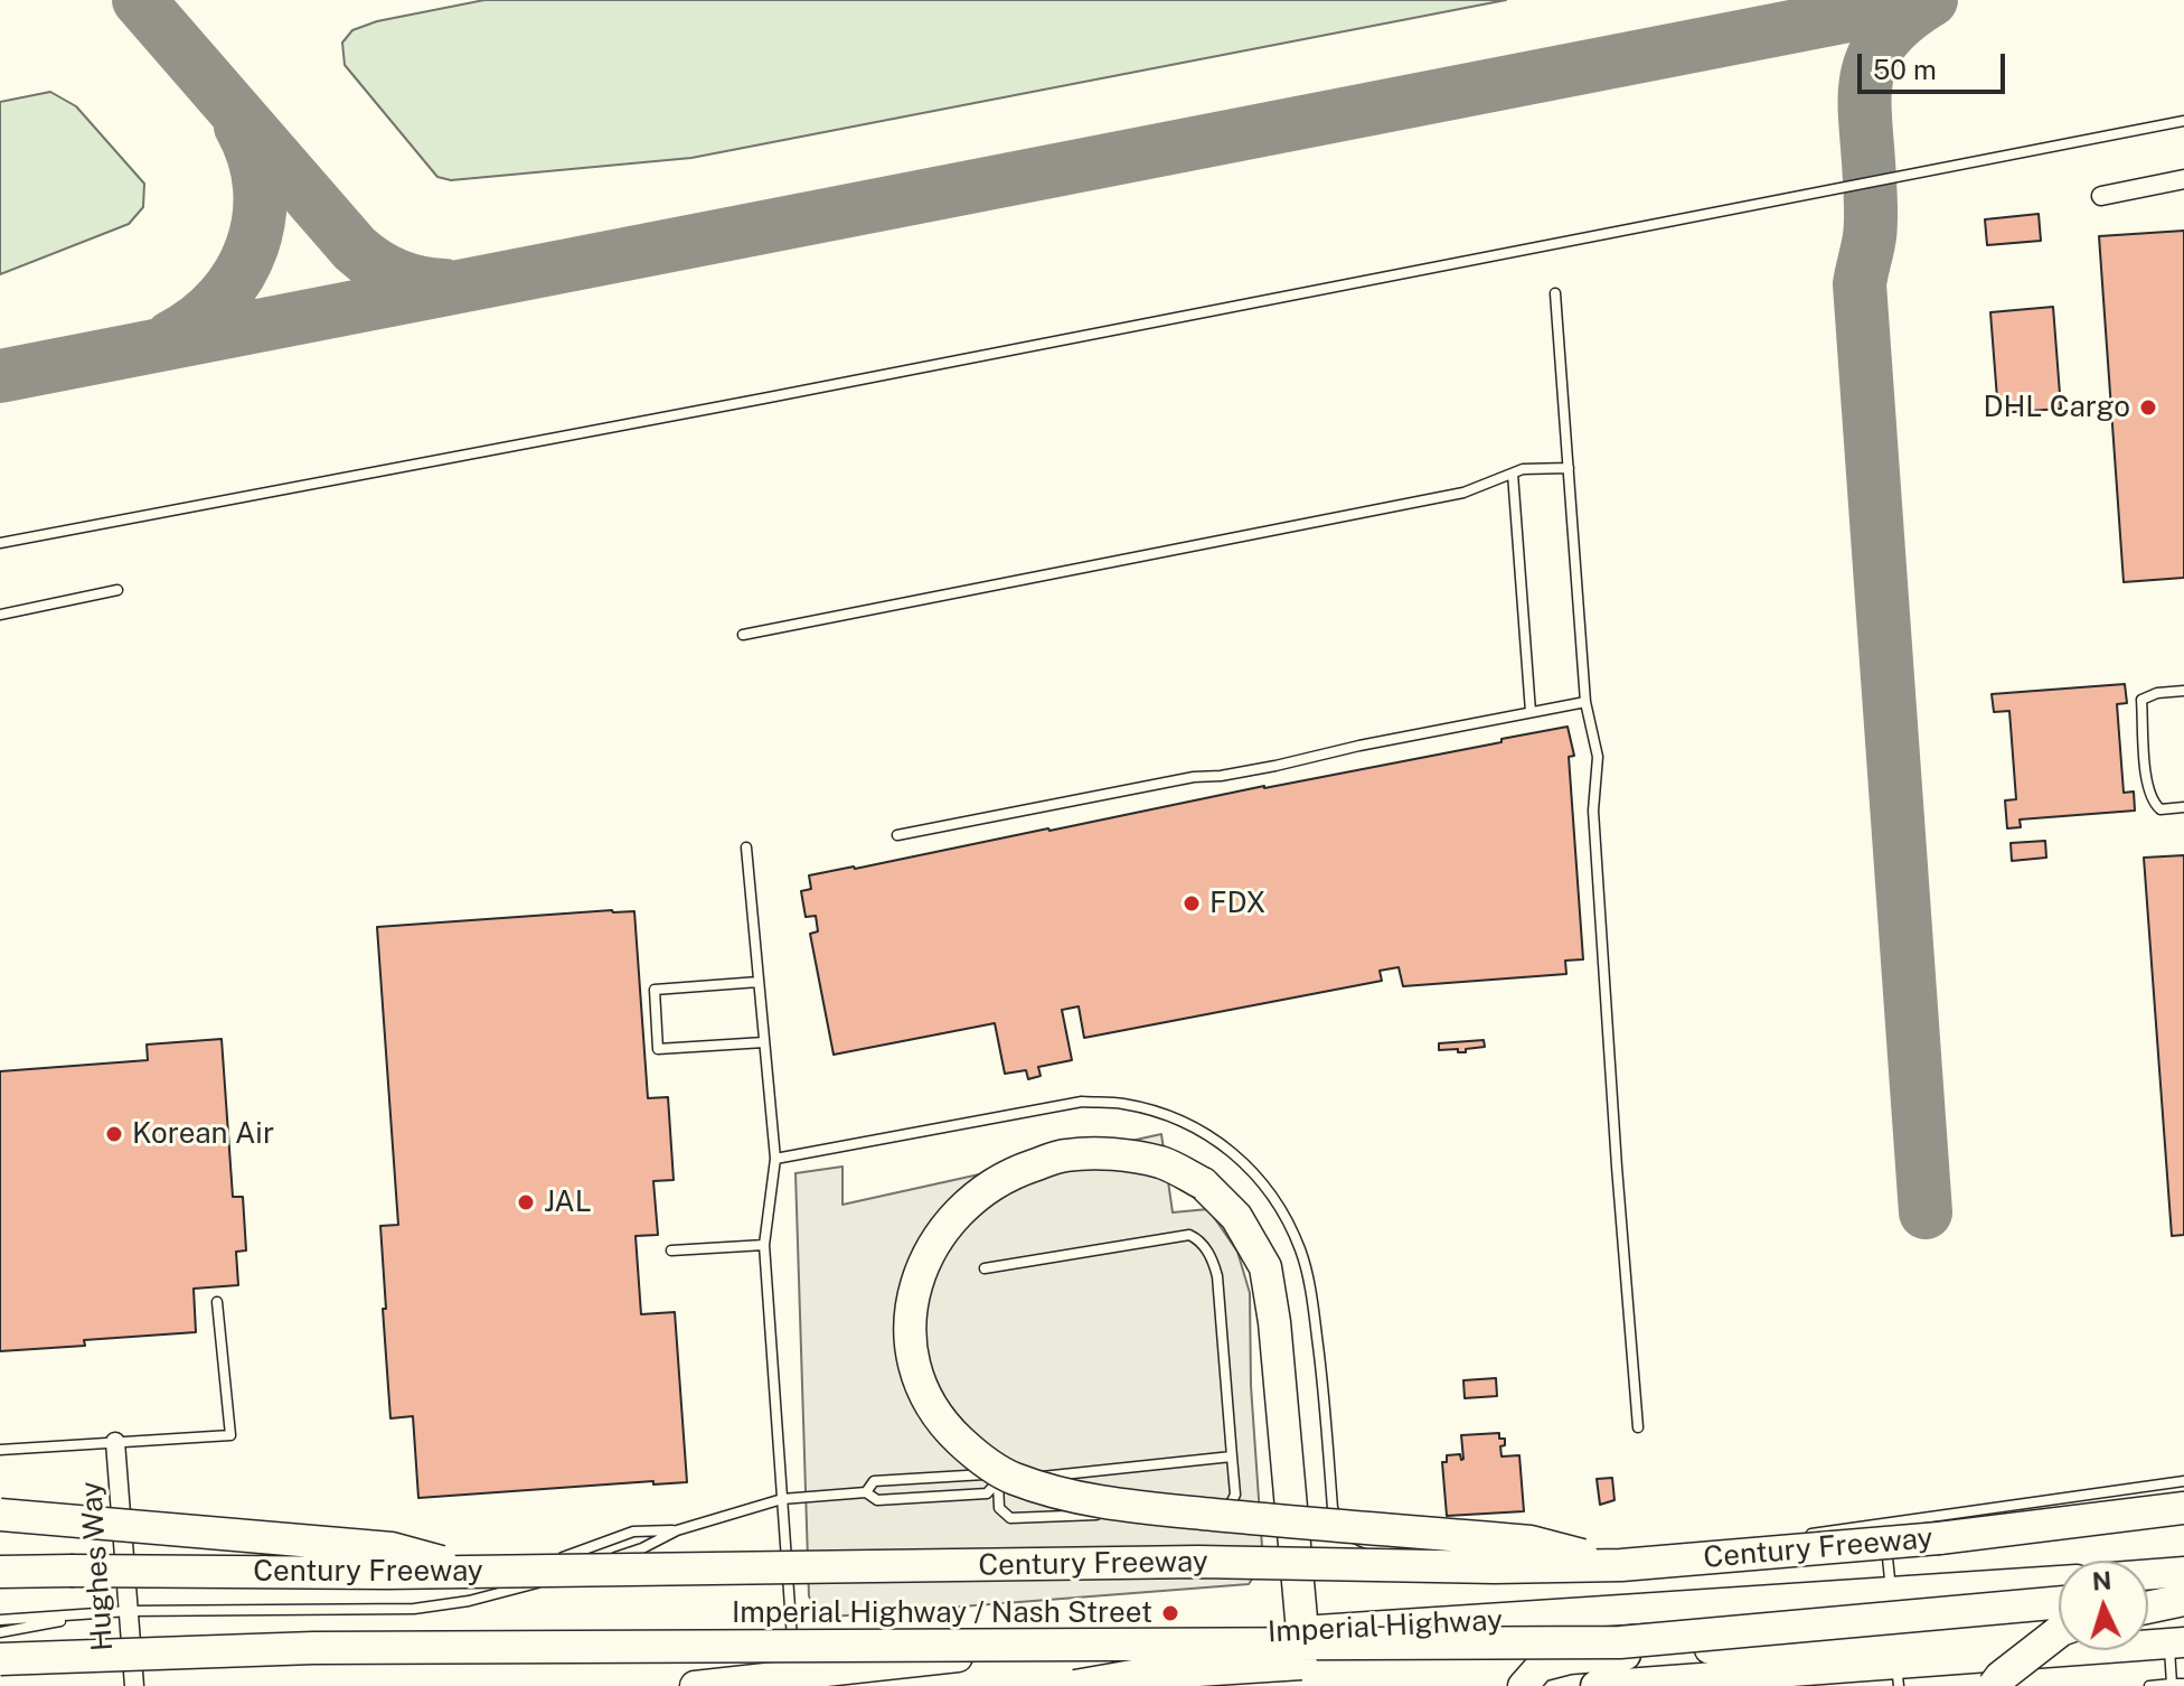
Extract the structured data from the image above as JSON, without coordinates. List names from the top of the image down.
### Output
{
  "streets": {
    "highway": ["Century Freeway"],
    "main road": ["Imperial Highway"],
    "street": ["Hughes Way"]
  },
  "places": [
    "DHL Cargo",
    "FDX",
    "Korean Air",
    "JAL",
    "Imperial Highway / Nash Street"
  ],
  "scale_bar": "50 m",
  "north": "top"
}
